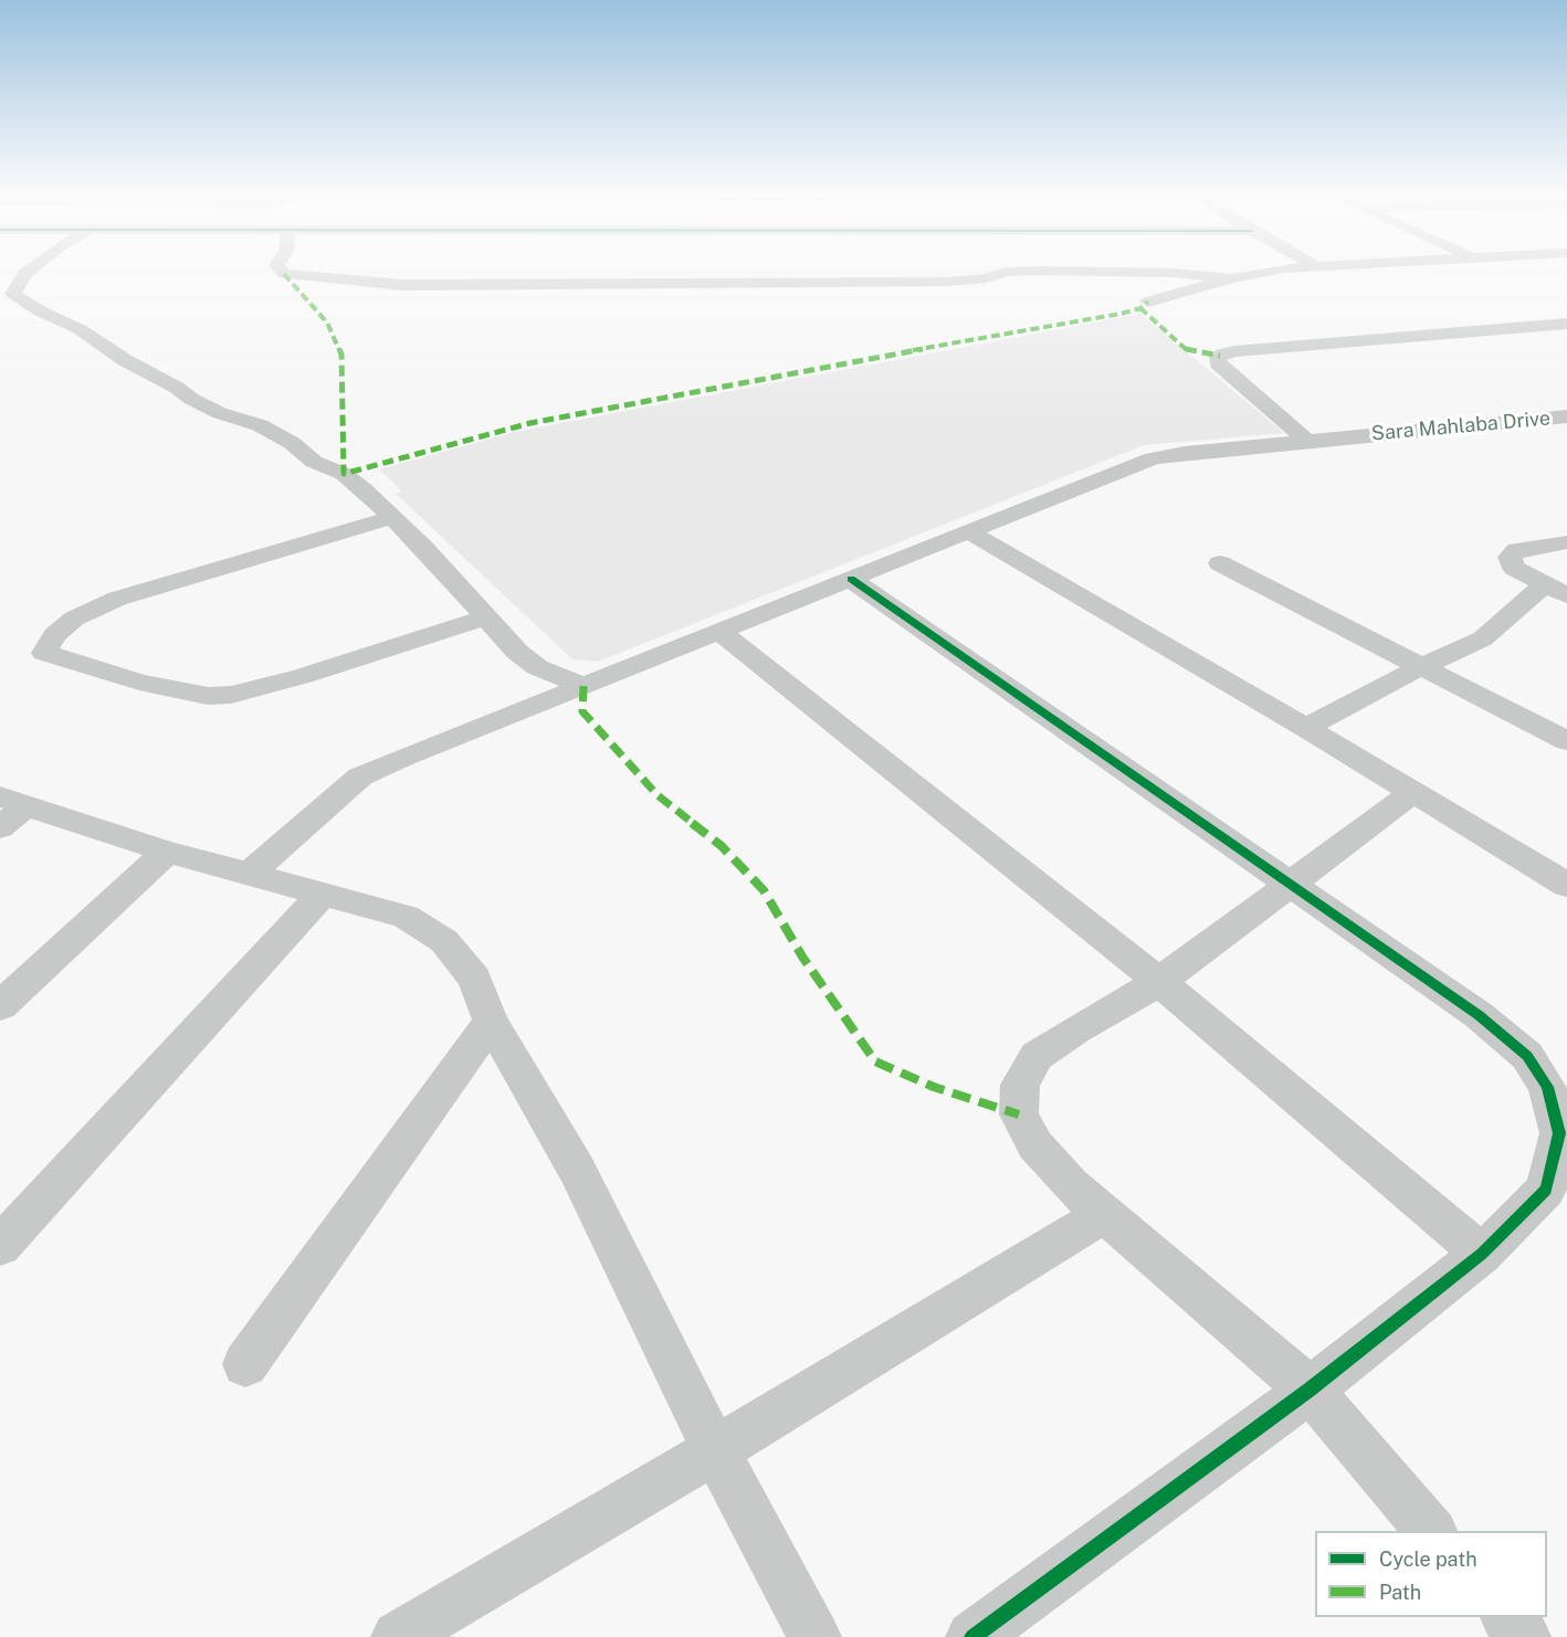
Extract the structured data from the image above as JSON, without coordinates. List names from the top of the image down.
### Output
{
  "streets": {
    "street": ["Sara Mahlaba Drive"]
  },
  "legend": ["Cycle path", "Path"]
}
